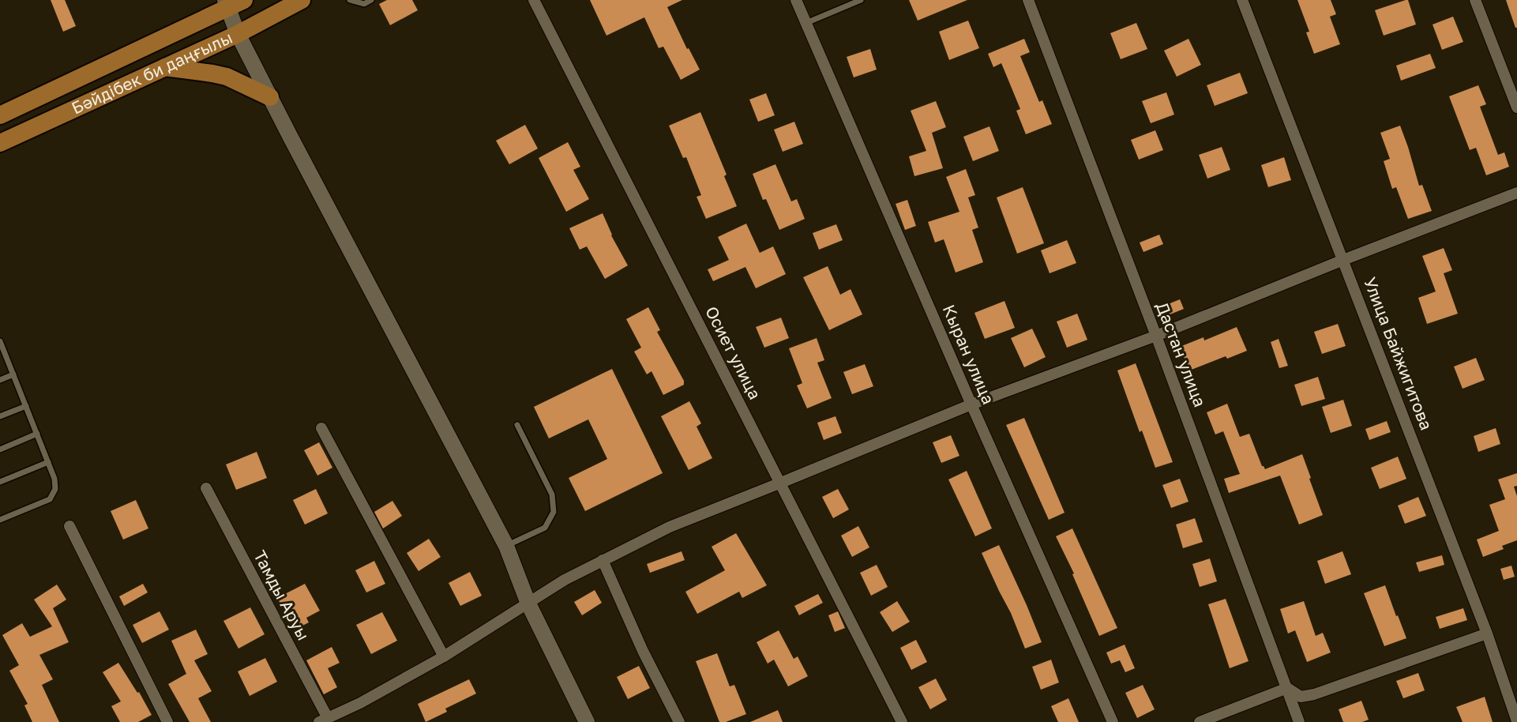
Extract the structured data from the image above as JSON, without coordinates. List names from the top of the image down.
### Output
{
  "streets": {
    "main road": ["Бәйдібек би даңғылы"],
    "street": [
      "Осиет улица",
      "Улица Байжигитова",
      "Кыран улица",
      "Дастан улица",
      "Тамды Аруы"
    ]
  }
}
